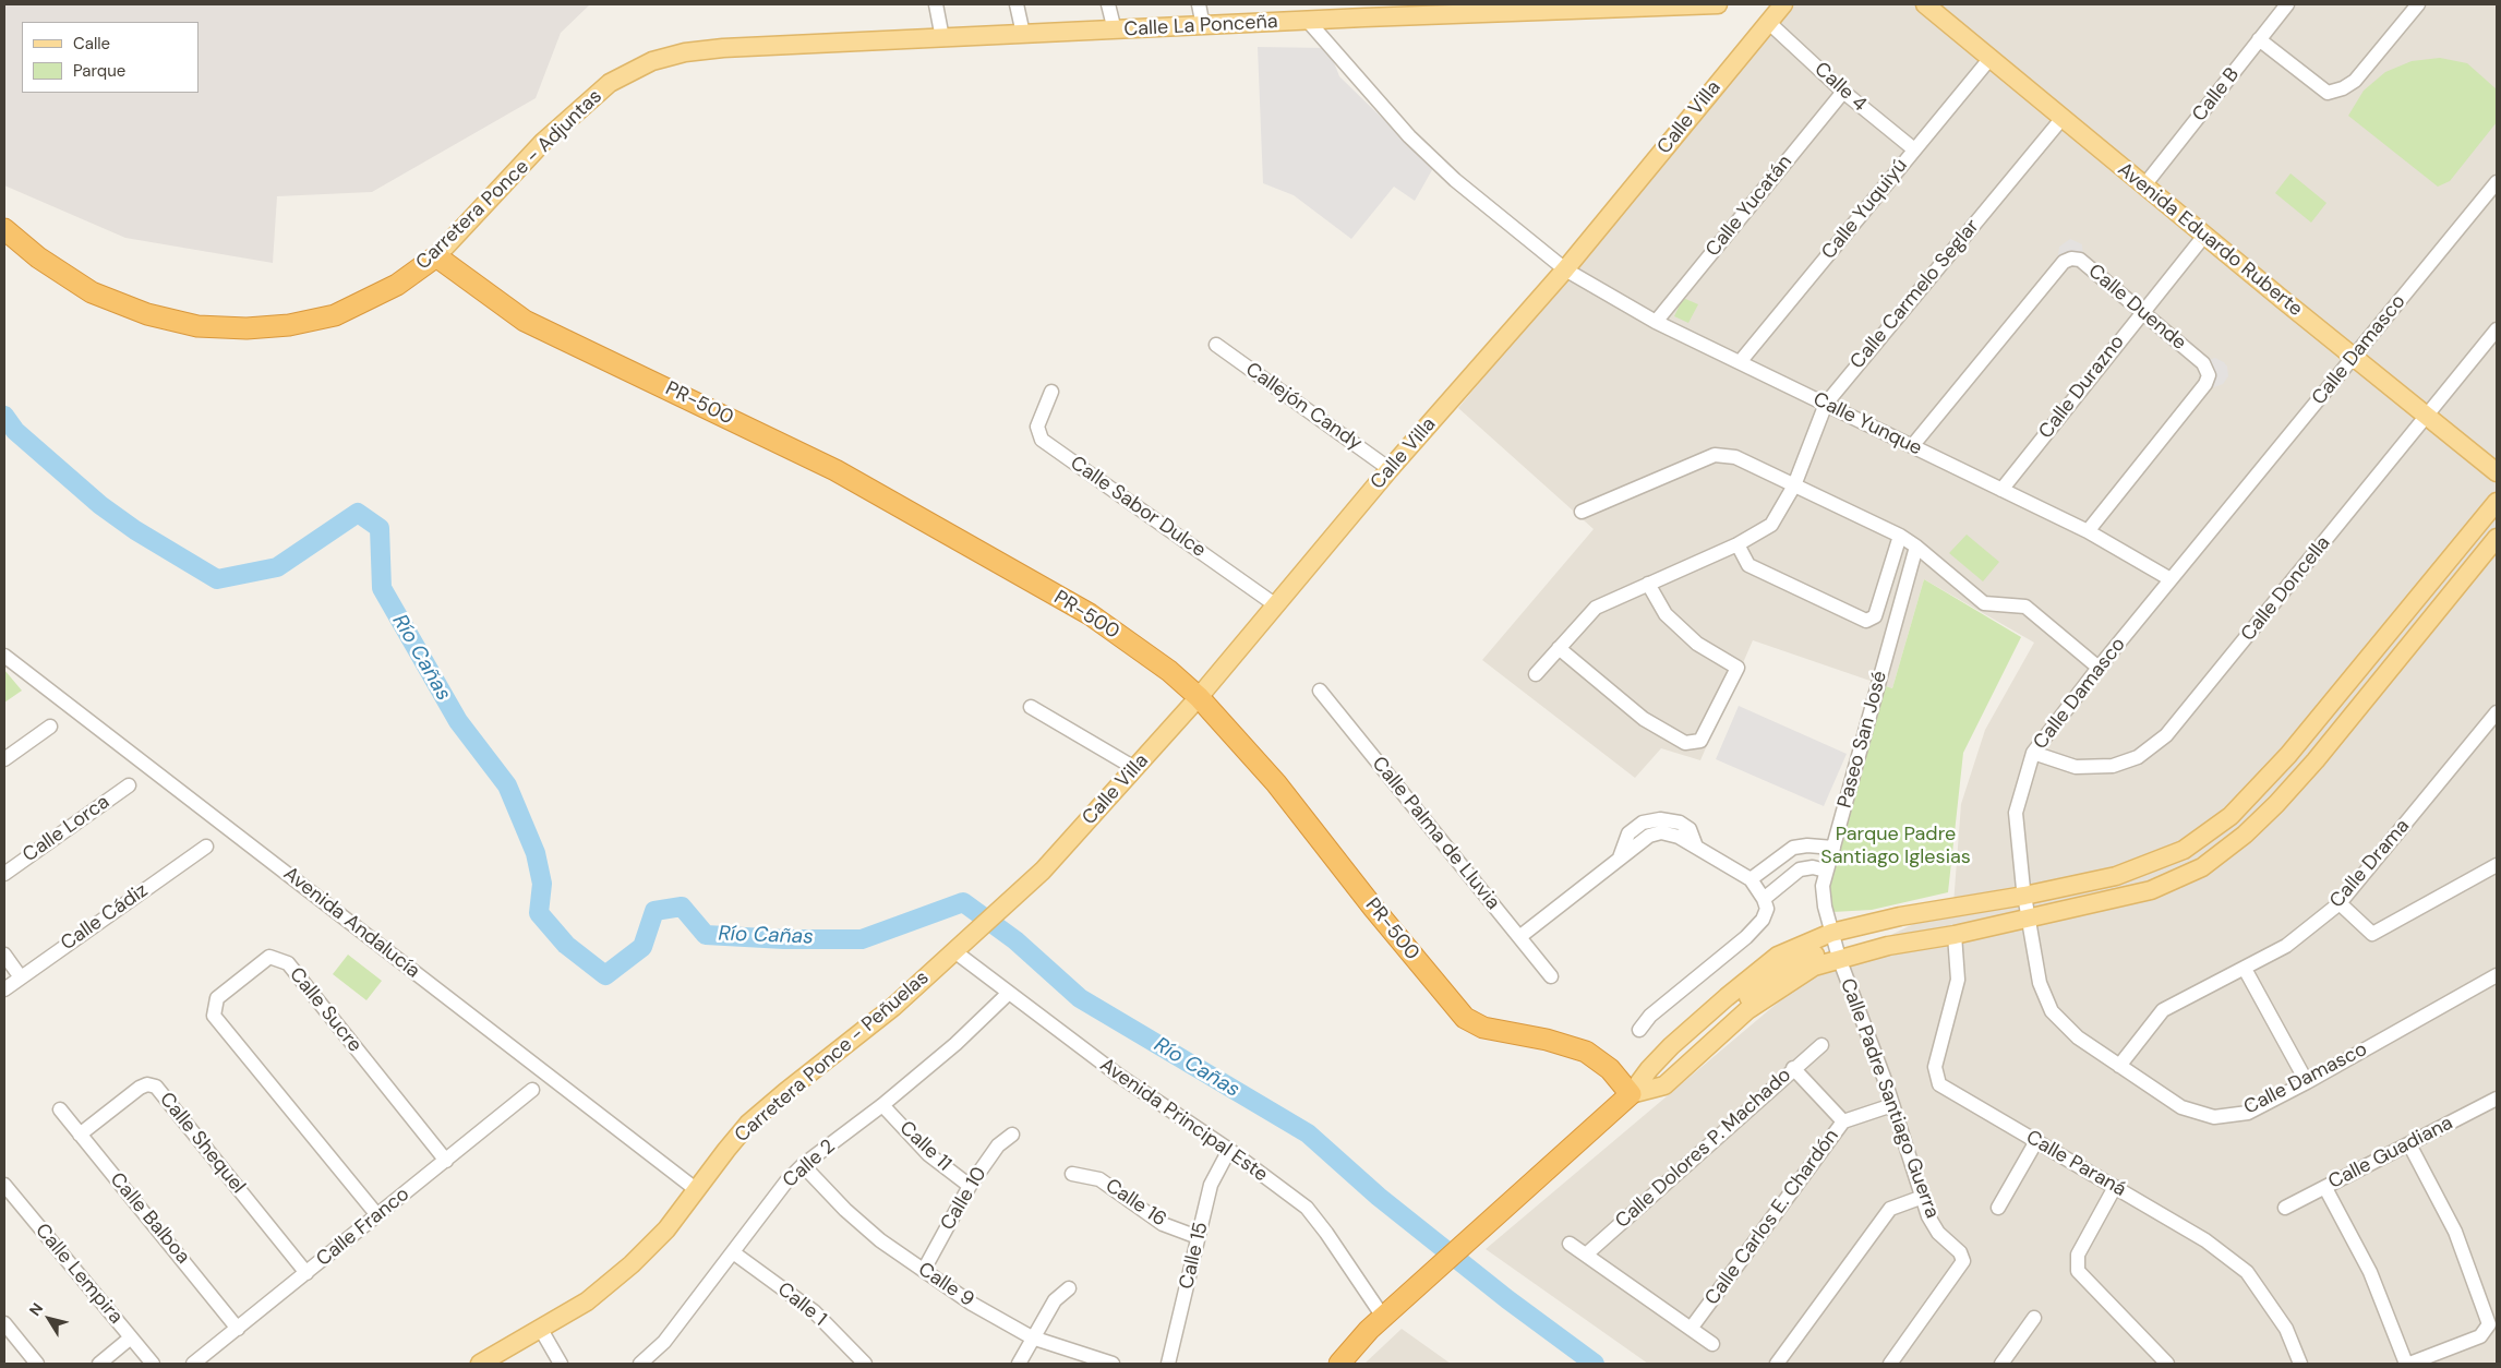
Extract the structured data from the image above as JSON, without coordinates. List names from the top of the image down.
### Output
{
  "streets": {
    "highway": ["Carretera Ponce - Adjuntas", "PR-500"],
    "main road": [
      "Calle La Ponceña",
      "Calle Villa",
      "Avenida Eduardo Ruberte",
      "Carretera Ponce - Peñuelas"
    ],
    "street": [
      "Calle 4",
      "Calle B",
      "Calle Yucatán",
      "Calle Yuquiyú",
      "Calle Carmelo Seglar",
      "Calle Duende",
      "Calle Damasco",
      "Calle Durazno",
      "Callejón Candy",
      "Calle Yunque",
      "Calle Sabor Dulce",
      "Calle Doncella",
      "Paseo San José",
      "Calle Lorca",
      "Calle Palma de Lluvia",
      "Calle Drama",
      "Calle Cádiz",
      "Avenida Andalucía",
      "Calle Sucre",
      "Calle Padre Santiago Guerra",
      "Avenida Principal Este",
      "Calle Shequel",
      "Calle 11",
      "Calle Dolores P. Machado",
      "Calle Guadiana",
      "Calle 2",
      "Calle Paraná",
      "Calle 10",
      "Calle 16",
      "Calle Carlos E. Chardón",
      "Calle Balboa",
      "Calle Franco",
      "Calle 15",
      "Calle Lempira",
      "Calle 9",
      "Calle 1"
    ]
  },
  "crossings": [
    ["Calle La Ponceña", "Carretera Ponce - Adjuntas"],
    ["Calle La Ponceña", "Calle Yunque"],
    ["Calle 4", "Calle Villa"],
    ["Calle 4", "Calle Yucatán"],
    ["Calle 4", "Calle Yuquiyú"],
    ["Calle B", "Avenida Eduardo Ruberte"],
    ["Calle Villa", "PR-500"],
    ["Calle Villa", "Callejón Candy"],
    ["Calle Villa", "Calle Yunque"],
    ["Calle Villa", "Calle Sabor Dulce"],
    ["Calle Villa", "Carretera Ponce - Peñuelas"],
    ["Carretera Ponce - Adjuntas", "PR-500"],
    ["Calle Yucatán", "Calle Yunque"],
    ["Calle Yuquiyú", "Avenida Eduardo Ruberte"],
    ["Calle Yuquiyú", "Calle Yunque"],
    ["Avenida Eduardo Ruberte", "Calle Carmelo Seglar"],
    ["Avenida Eduardo Ruberte", "Calle Damasco"],
    ["Avenida Eduardo Ruberte", "Calle Durazno"],
    ["Avenida Eduardo Ruberte", "Calle Doncella"],
    ["Calle Carmelo Seglar", "Calle Yunque"],
    ["Calle Duende", "Calle Durazno"],
    ["Calle Duende", "Calle Yunque"],
    ["Calle Damasco", "Calle Yunque"],
    ["Calle Damasco", "Calle Doncella"],
    ["Calle Damasco", "Calle Drama"],
    ["Calle Durazno", "Calle Yunque"],
    ["Paseo San José", "Calle Padre Santiago Guerra"],
    ["Avenida Andalucía", "Carretera Ponce - Peñuelas"],
    ["Calle Sucre", "Calle Franco"],
    ["Carretera Ponce - Peñuelas", "Avenida Principal Este"],
    ["Calle Padre Santiago Guerra", "Calle Carlos E. Chardón"],
    ["Avenida Principal Este", "Calle 2"],
    ["Avenida Principal Este", "Calle 15"],
    ["Calle Shequel", "Calle Balboa"],
    ["Calle Shequel", "Calle Franco"],
    ["Calle 11", "Calle 2"],
    ["Calle 11", "Calle 10"],
    ["Calle 2", "Calle 9"],
    ["Calle 2", "Calle 1"],
    ["Calle 10", "Calle 9"],
    ["Calle 16", "Calle 15"],
    ["Calle Balboa", "Calle Franco"]
  ],
  "water": ["Río Cañas"],
  "parks": ["Parque Padre Santiago Iglesias"],
  "legend": ["Calle", "Parque"],
  "north": "top left"
}
